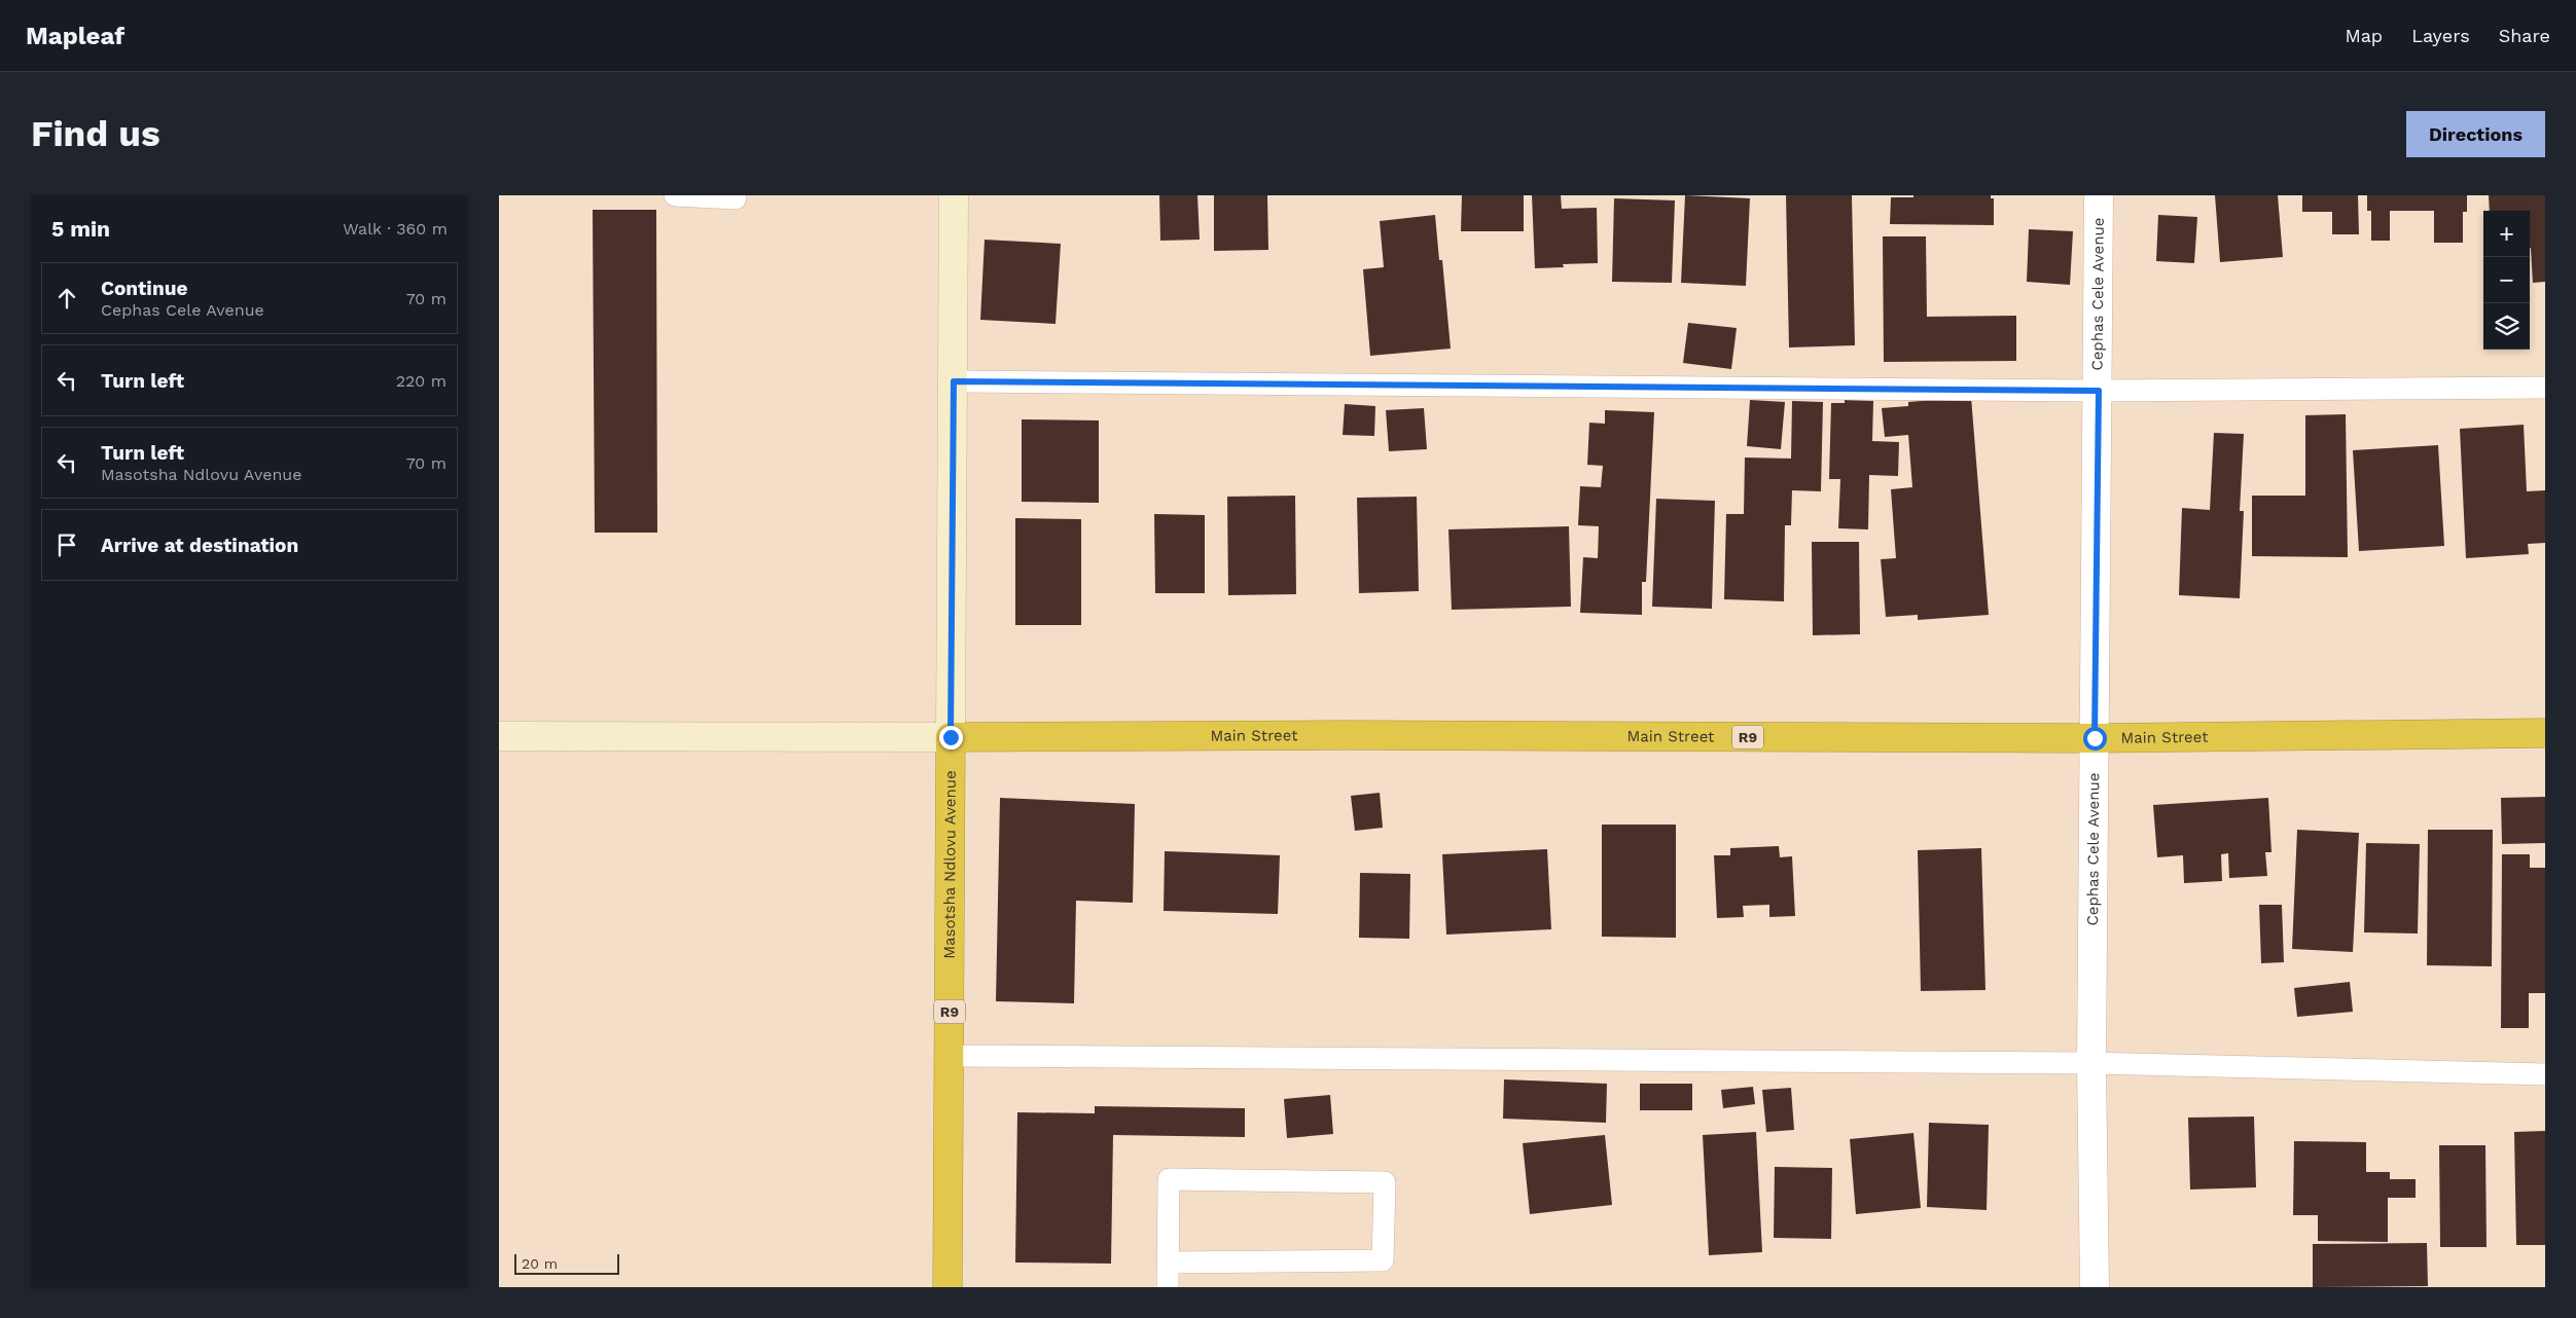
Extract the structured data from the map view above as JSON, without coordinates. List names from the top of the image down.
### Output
{
  "streets": {
    "highway": ["Main Street", "R9", "Masotsha Ndlovu Avenue"],
    "street": ["Cephas Cele Avenue"]
  },
  "crossings": [
    ["Cephas Cele Avenue", "Main Street"],
    ["Main Street", "Masotsha Ndlovu Avenue"]
  ],
  "scale_bar": "20 m",
  "page": {
    "header": "Mapleaf",
    "nav": ["Map", "Layers", "Share"],
    "buttons": "Directions",
    "title": "Find us",
    "heading": ["5 min", "Walk · 360 m"],
    "map_buttons": ["+", "−"],
    "list": [
      ["Continue", "Cephas Cele Avenue", "70 m"],
      ["Turn left", "220 m"],
      ["Turn left", "Masotsha Ndlovu Avenue", "70 m"],
      "Arrive at destination"
    ],
    "scale": "20 m"
  }
}
